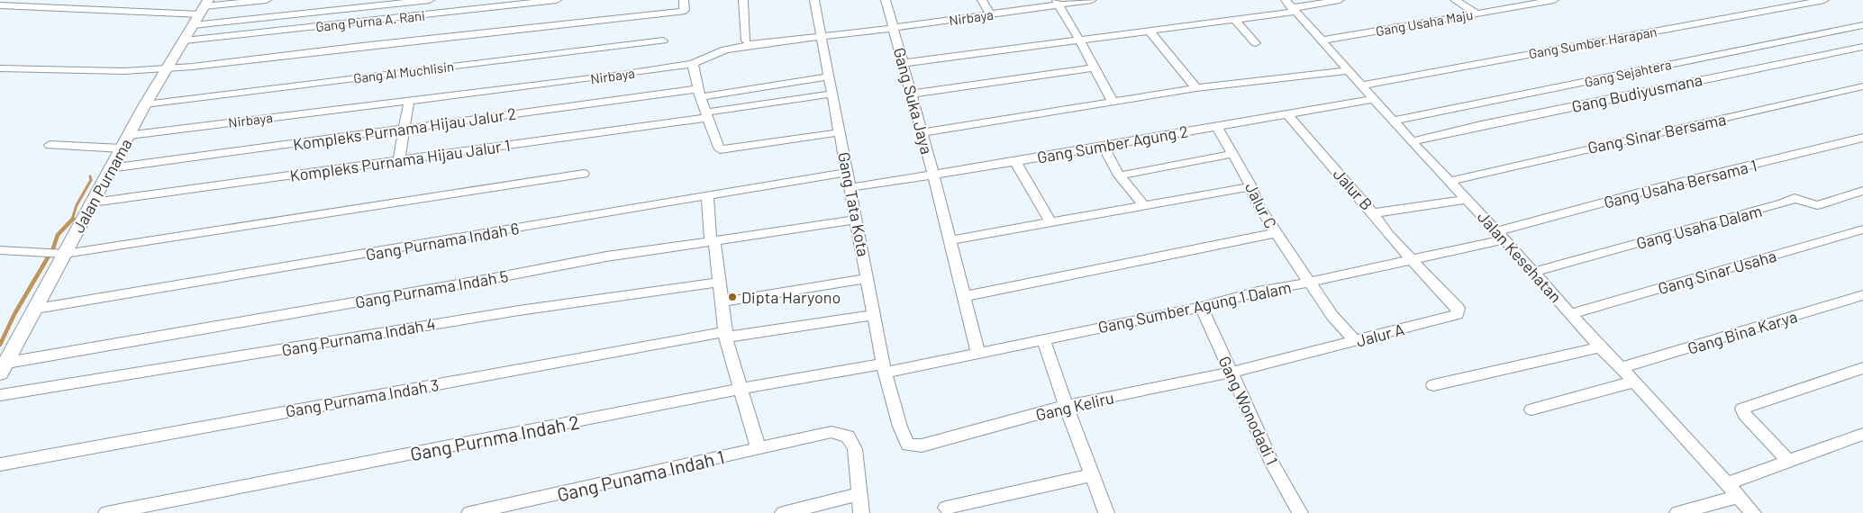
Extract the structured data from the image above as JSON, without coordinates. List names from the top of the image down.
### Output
{
  "streets": {
    "street": [
      "Nirbaya",
      "Gang Purna A. Rani",
      "Gang Usaha Maju",
      "Gang Sumber Harapan",
      "Gang Al Muchlisin",
      "Gang Sejahtera",
      "Gang Budiyusmana",
      "Gang Suka Jaya",
      "Kompleks Purnama Hijau Jalur 2",
      "Gang Sinar Bersama",
      "Gang Sumber Agung 2",
      "Kompleks Purnama Hijau Jalur 1",
      "Gang Usaha Bersama 1",
      "Jalan Purnama",
      "Jalur B",
      "Gang Tata Kota",
      "Jalur C",
      "Gang Usaha Dalam",
      "Gang Purnama Indah 6",
      "Jalan Kesehatan",
      "Gang Sinar Usaha",
      "Gang Purnama Indah 5",
      "Gang Sumber Agung 1 Dalam",
      "Gang Bina Karya",
      "Jalur A",
      "Gang Purnama Indah 4",
      "Gang Purnama Indah 3",
      "Gang Keliru",
      "Gang Wonodadi 1",
      "Gang Purnma Indah 2",
      "Gang Punama Indah 1"
    ]
  },
  "crossings": [
    ["Nirbaya", "Gang Suka Jaya"],
    ["Nirbaya", "Jalan Purnama"],
    ["Nirbaya", "Gang Tata Kota"],
    ["Gang Purna A. Rani", "Jalan Purnama"],
    ["Gang Usaha Maju", "Jalan Kesehatan"],
    ["Gang Sumber Harapan", "Jalan Kesehatan"],
    ["Gang Al Muchlisin", "Jalan Purnama"],
    ["Gang Sejahtera", "Jalan Kesehatan"],
    ["Gang Budiyusmana", "Jalan Kesehatan"],
    ["Gang Suka Jaya", "Gang Sumber Agung 2"],
    ["Gang Suka Jaya", "Gang Sumber Agung 1 Dalam"],
    ["Kompleks Purnama Hijau Jalur 2", "Jalan Purnama"],
    ["Kompleks Purnama Hijau Jalur 2", "Gang Tata Kota"],
    ["Gang Sinar Bersama", "Jalan Kesehatan"],
    ["Gang Sumber Agung 2", "Jalur B"],
    ["Gang Sumber Agung 2", "Gang Tata Kota"],
    ["Gang Sumber Agung 2", "Jalur C"],
    ["Gang Sumber Agung 2", "Jalan Kesehatan"],
    ["Kompleks Purnama Hijau Jalur 1", "Jalan Purnama"],
    ["Kompleks Purnama Hijau Jalur 1", "Gang Tata Kota"],
    ["Gang Usaha Bersama 1", "Jalan Kesehatan"],
    ["Gang Usaha Bersama 1", "Gang Sumber Agung 1 Dalam"],
    ["Jalan Purnama", "Gang Purnama Indah 6"],
    ["Jalan Purnama", "Gang Purnama Indah 5"],
    ["Jalur B", "Jalan Kesehatan"],
    ["Gang Tata Kota", "Gang Purnama Indah 6"],
    ["Gang Tata Kota", "Gang Purnama Indah 5"],
    ["Gang Tata Kota", "Gang Sumber Agung 1 Dalam"],
    ["Gang Tata Kota", "Gang Purnama Indah 3"],
    ["Gang Tata Kota", "Gang Keliru"],
    ["Gang Tata Kota", "Gang Purnma Indah 2"],
    ["Jalur C", "Gang Sumber Agung 1 Dalam"],
    ["Jalur C", "Jalur A"],
    ["Gang Usaha Dalam", "Jalan Kesehatan"],
    ["Jalan Kesehatan", "Gang Sinar Usaha"],
    ["Jalan Kesehatan", "Gang Sumber Agung 1 Dalam"],
    ["Jalan Kesehatan", "Gang Bina Karya"],
    ["Gang Sumber Agung 1 Dalam", "Jalur A"],
    ["Gang Sumber Agung 1 Dalam", "Gang Wonodadi 1"],
    ["Gang Sumber Agung 1 Dalam", "Gang Purnma Indah 2"],
    ["Jalur A", "Gang Keliru"],
    ["Jalur A", "Gang Wonodadi 1"],
    ["Gang Keliru", "Gang Wonodadi 1"]
  ],
  "places": ["Dipta Haryono"]
}
